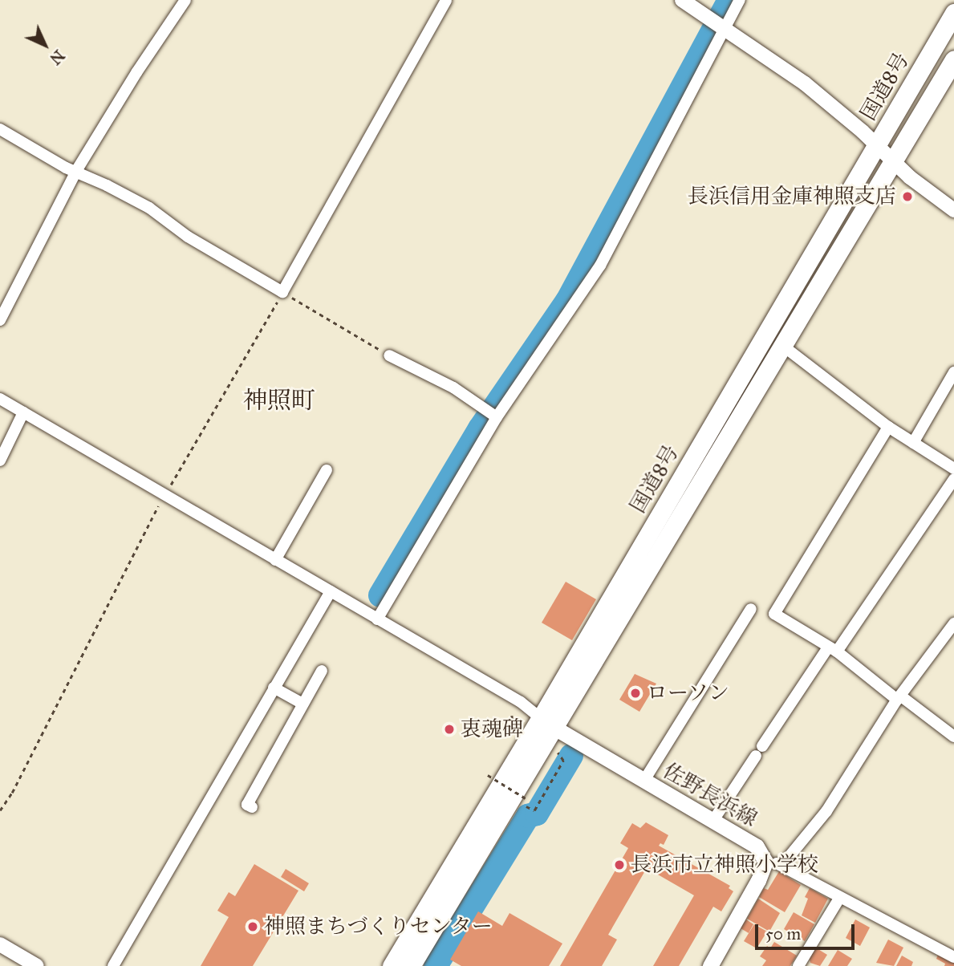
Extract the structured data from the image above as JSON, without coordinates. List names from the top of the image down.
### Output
{
  "streets": {
    "highway": ["国道8号"],
    "main road": ["佐野長浜線"]
  },
  "crossings": [
    ["国道8号", "佐野長浜線"]
  ],
  "districts": ["神照町"],
  "places": [
    "長浜信用金庫神照支店",
    "ローソン",
    "衷魂碑",
    "長浜市立神照小学校",
    "神照まちづくりセンター"
  ],
  "scale_bar": "50 m",
  "north": "bottom right"
}
